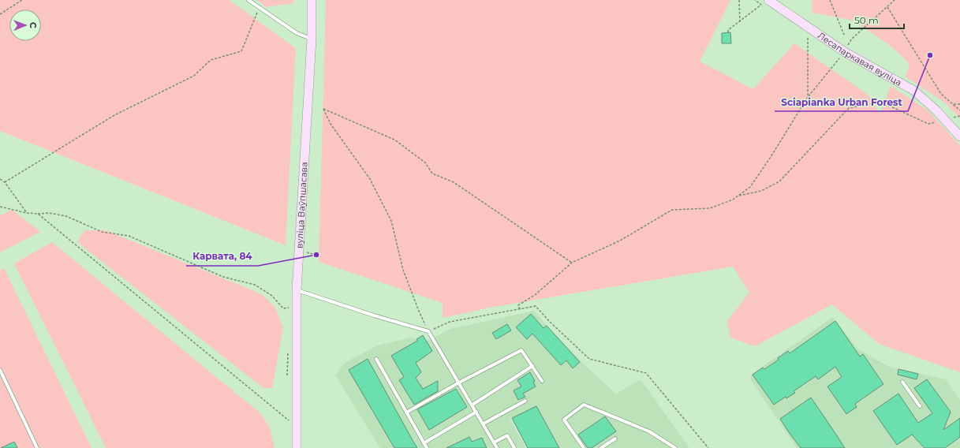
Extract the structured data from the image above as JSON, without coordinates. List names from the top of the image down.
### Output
{
  "streets": {
    "main road": ["Лесапаркавая вуліца", "вуліца Ваўпшасава"]
  },
  "places": ["Sciapianka Urban Forest", "Карвата, 84"],
  "scale_bar": "50 m",
  "north": "right"
}
